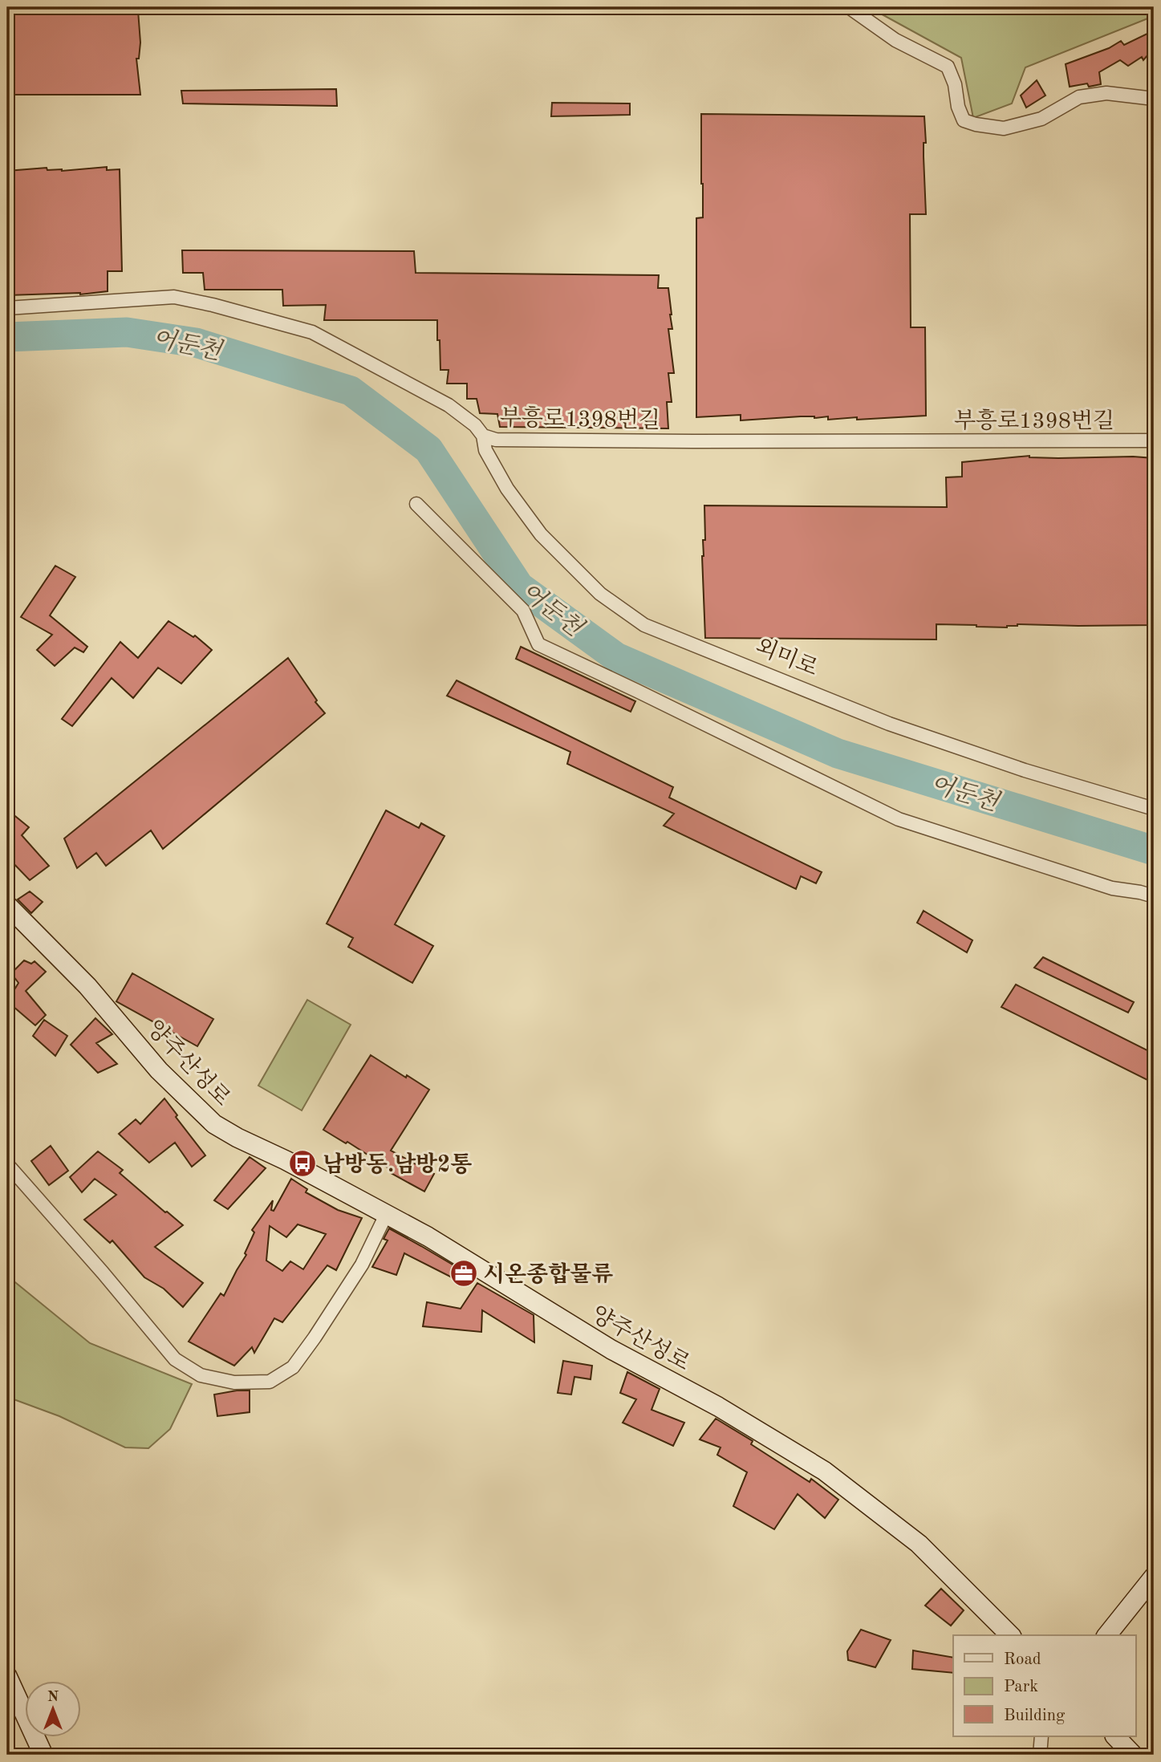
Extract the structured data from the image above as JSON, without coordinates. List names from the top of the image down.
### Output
{
  "streets": {
    "street": ["부흥로1398번길", "외미로", "양주산성로"]
  },
  "crossings": [
    ["부흥로1398번길", "외미로"]
  ],
  "water": ["어둔천"],
  "places": {
    "bus stop": ["남방동.남방2통"],
    "office": ["시온종합물류"]
  },
  "legend": ["Road", "Park", "Building"],
  "north": "top"
}
